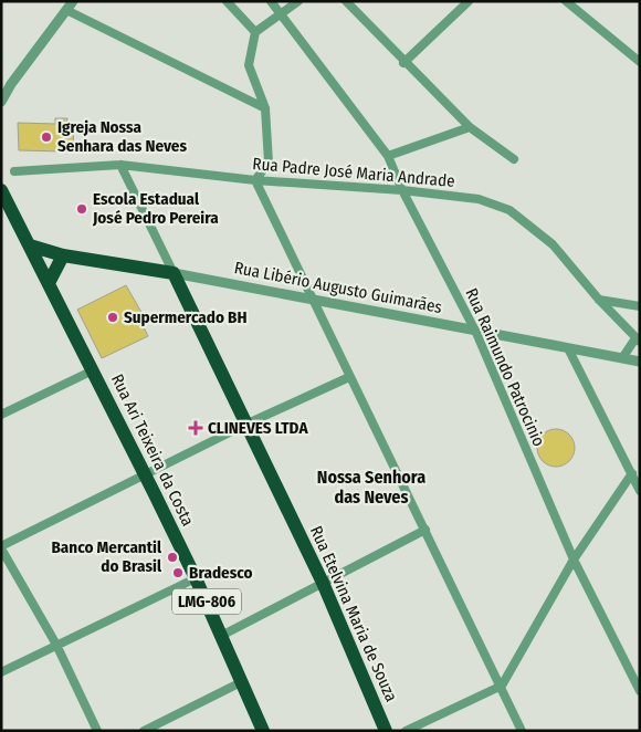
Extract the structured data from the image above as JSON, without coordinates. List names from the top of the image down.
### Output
{
  "streets": {
    "highway": [
      "Rua Libério Augusto Guimarães",
      "Rua Ari Teixeira da Costa",
      "LMG-806",
      "Rua Etelvina Maria de Souza"
    ],
    "street": ["Rua Padre José Maria Andrade", "Rua Raimundo Patrocinio"]
  },
  "crossings": [
    ["Rua Padre José Maria Andrade", "Rua Raimundo Patrocinio"],
    ["Rua Libério Augusto Guimarães", "Rua Raimundo Patrocinio"],
    ["Rua Libério Augusto Guimarães", "Rua Ari Teixeira da Costa"],
    ["Rua Libério Augusto Guimarães", "Rua Etelvina Maria de Souza"]
  ],
  "districts": ["Nossa Senhora das Neves"],
  "places": {
    "other": [
      "Igreja Nossa Senhara das Neves",
      "Escola Estadual José Pedro Pereira",
      "Supermercado BH",
      "Banco Mercantil do Brasil",
      "Bradesco"
    ],
    "health": ["CLINEVES LTDA"]
  }
}
